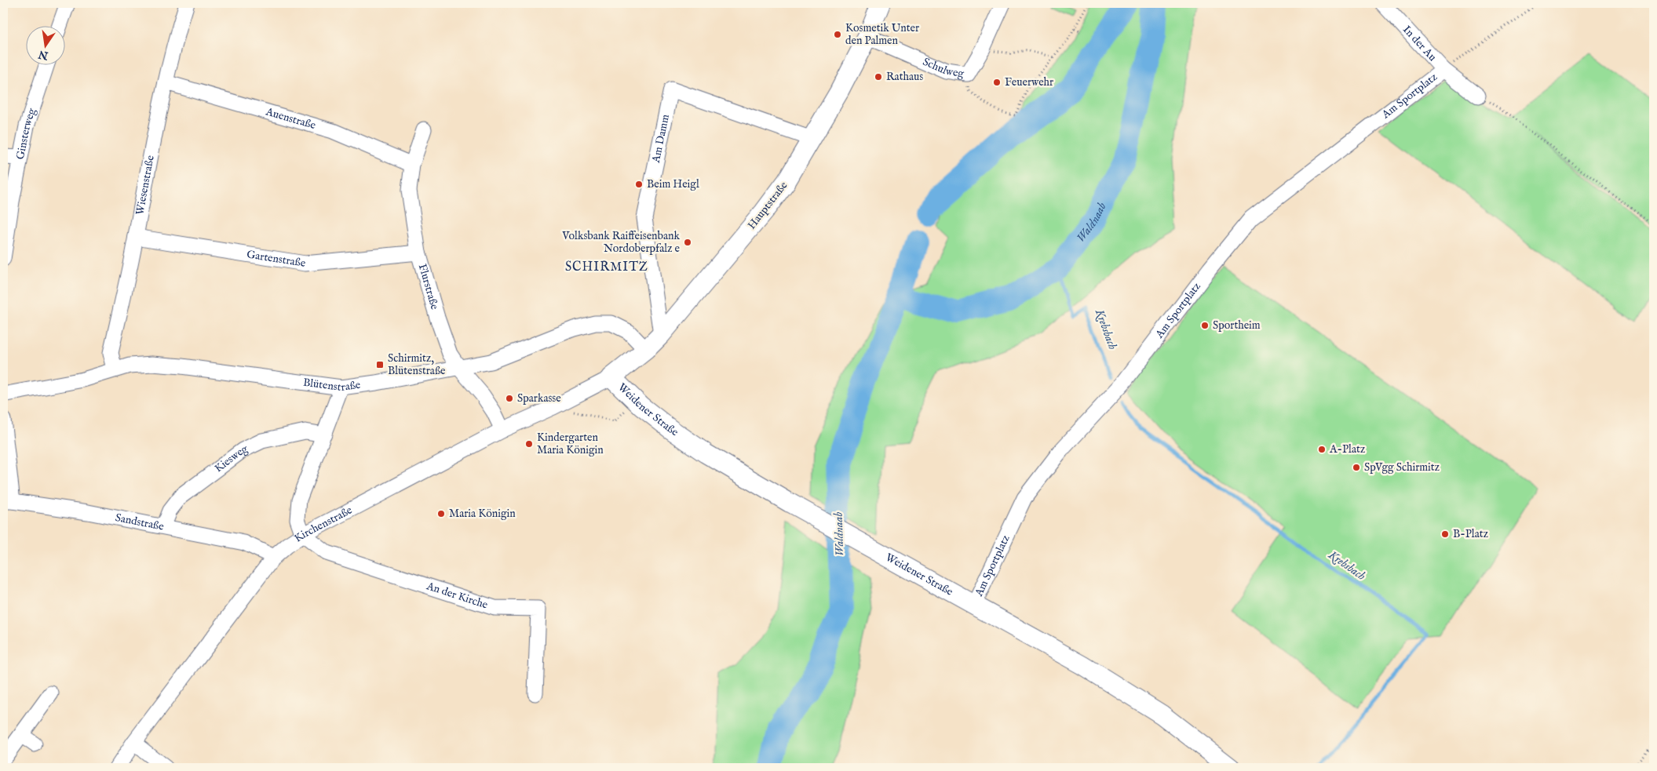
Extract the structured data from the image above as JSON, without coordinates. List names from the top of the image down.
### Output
{
  "streets": {
    "street": [
      "In der Au",
      "Schulweg",
      "Am Sportplatz",
      "Auenstraße",
      "Ginsterweg",
      "Am Damm",
      "Wiesenstraße",
      "Hauptstraße",
      "Gartenstraße",
      "Flurstraße",
      "Blütenstraße",
      "Weidener Straße",
      "Kiesweg",
      "Sandstraße",
      "Kirchenstraße",
      "An der Kirche"
    ]
  },
  "crossings": [
    ["In der Au", "Am Sportplatz"],
    ["Schulweg", "Hauptstraße"],
    ["Am Sportplatz", "Weidener Straße"],
    ["Auenstraße", "Wiesenstraße"],
    ["Auenstraße", "Flurstraße"],
    ["Am Damm", "Hauptstraße"],
    ["Wiesenstraße", "Gartenstraße"],
    ["Wiesenstraße", "Blütenstraße"],
    ["Hauptstraße", "Blütenstraße"],
    ["Hauptstraße", "Weidener Straße"],
    ["Hauptstraße", "Kirchenstraße"],
    ["Gartenstraße", "Flurstraße"],
    ["Flurstraße", "Blütenstraße"],
    ["Flurstraße", "Kirchenstraße"],
    ["Weidener Straße", "Kirchenstraße"],
    ["Kiesweg", "Sandstraße"],
    ["Sandstraße", "Kirchenstraße"],
    ["Kirchenstraße", "An der Kirche"]
  ],
  "districts": ["SCHIRMITZ"],
  "water": ["Waldnaab", "Krebsbach"],
  "places": {
    "other": [
      "Kosmetik Unter den Palmen",
      "Rathaus",
      "Feuerwehr",
      "Beim Heigl",
      "Volksbank Raiffeisenbank Nordoberpfalz e",
      "Sportheim",
      "Sparkasse",
      "Kindergarten Maria Königin",
      "A-Platz",
      "SpVgg Schirmitz",
      "Maria Königin",
      "B-Platz"
    ],
    "transit": ["Schirmitz, Blütenstraße"]
  },
  "north": "bottom"
}
